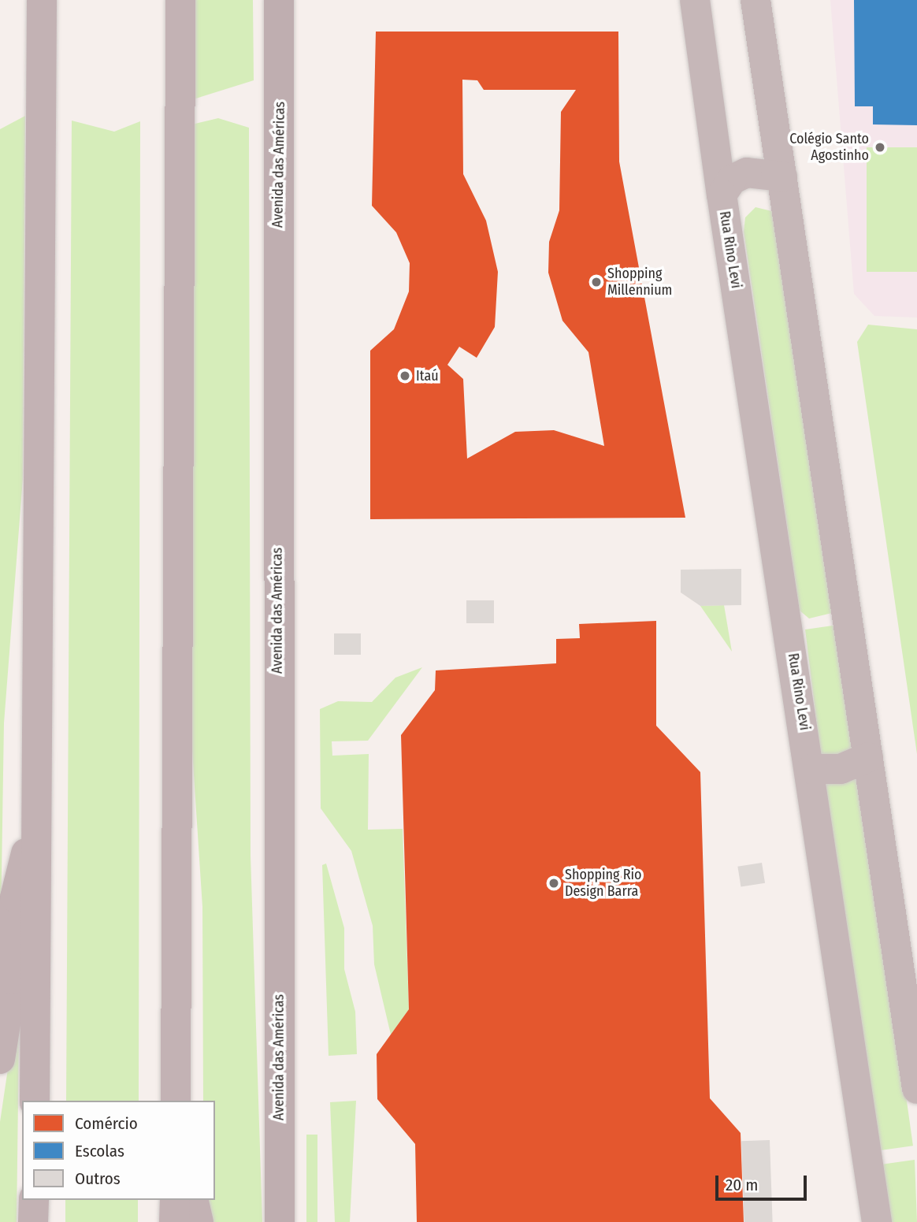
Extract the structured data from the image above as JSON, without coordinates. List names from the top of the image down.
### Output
{
  "streets": {
    "main road": ["Avenida das Américas"],
    "street": ["Rua Rino Levi"]
  },
  "places": [
    "Colégio Santo Agostinho",
    "Shopping Millennium",
    "Itaú",
    "Shopping Rio Design Barra"
  ],
  "legend": ["Comércio", "Escolas", "Outros"],
  "scale_bar": "20 m"
}
